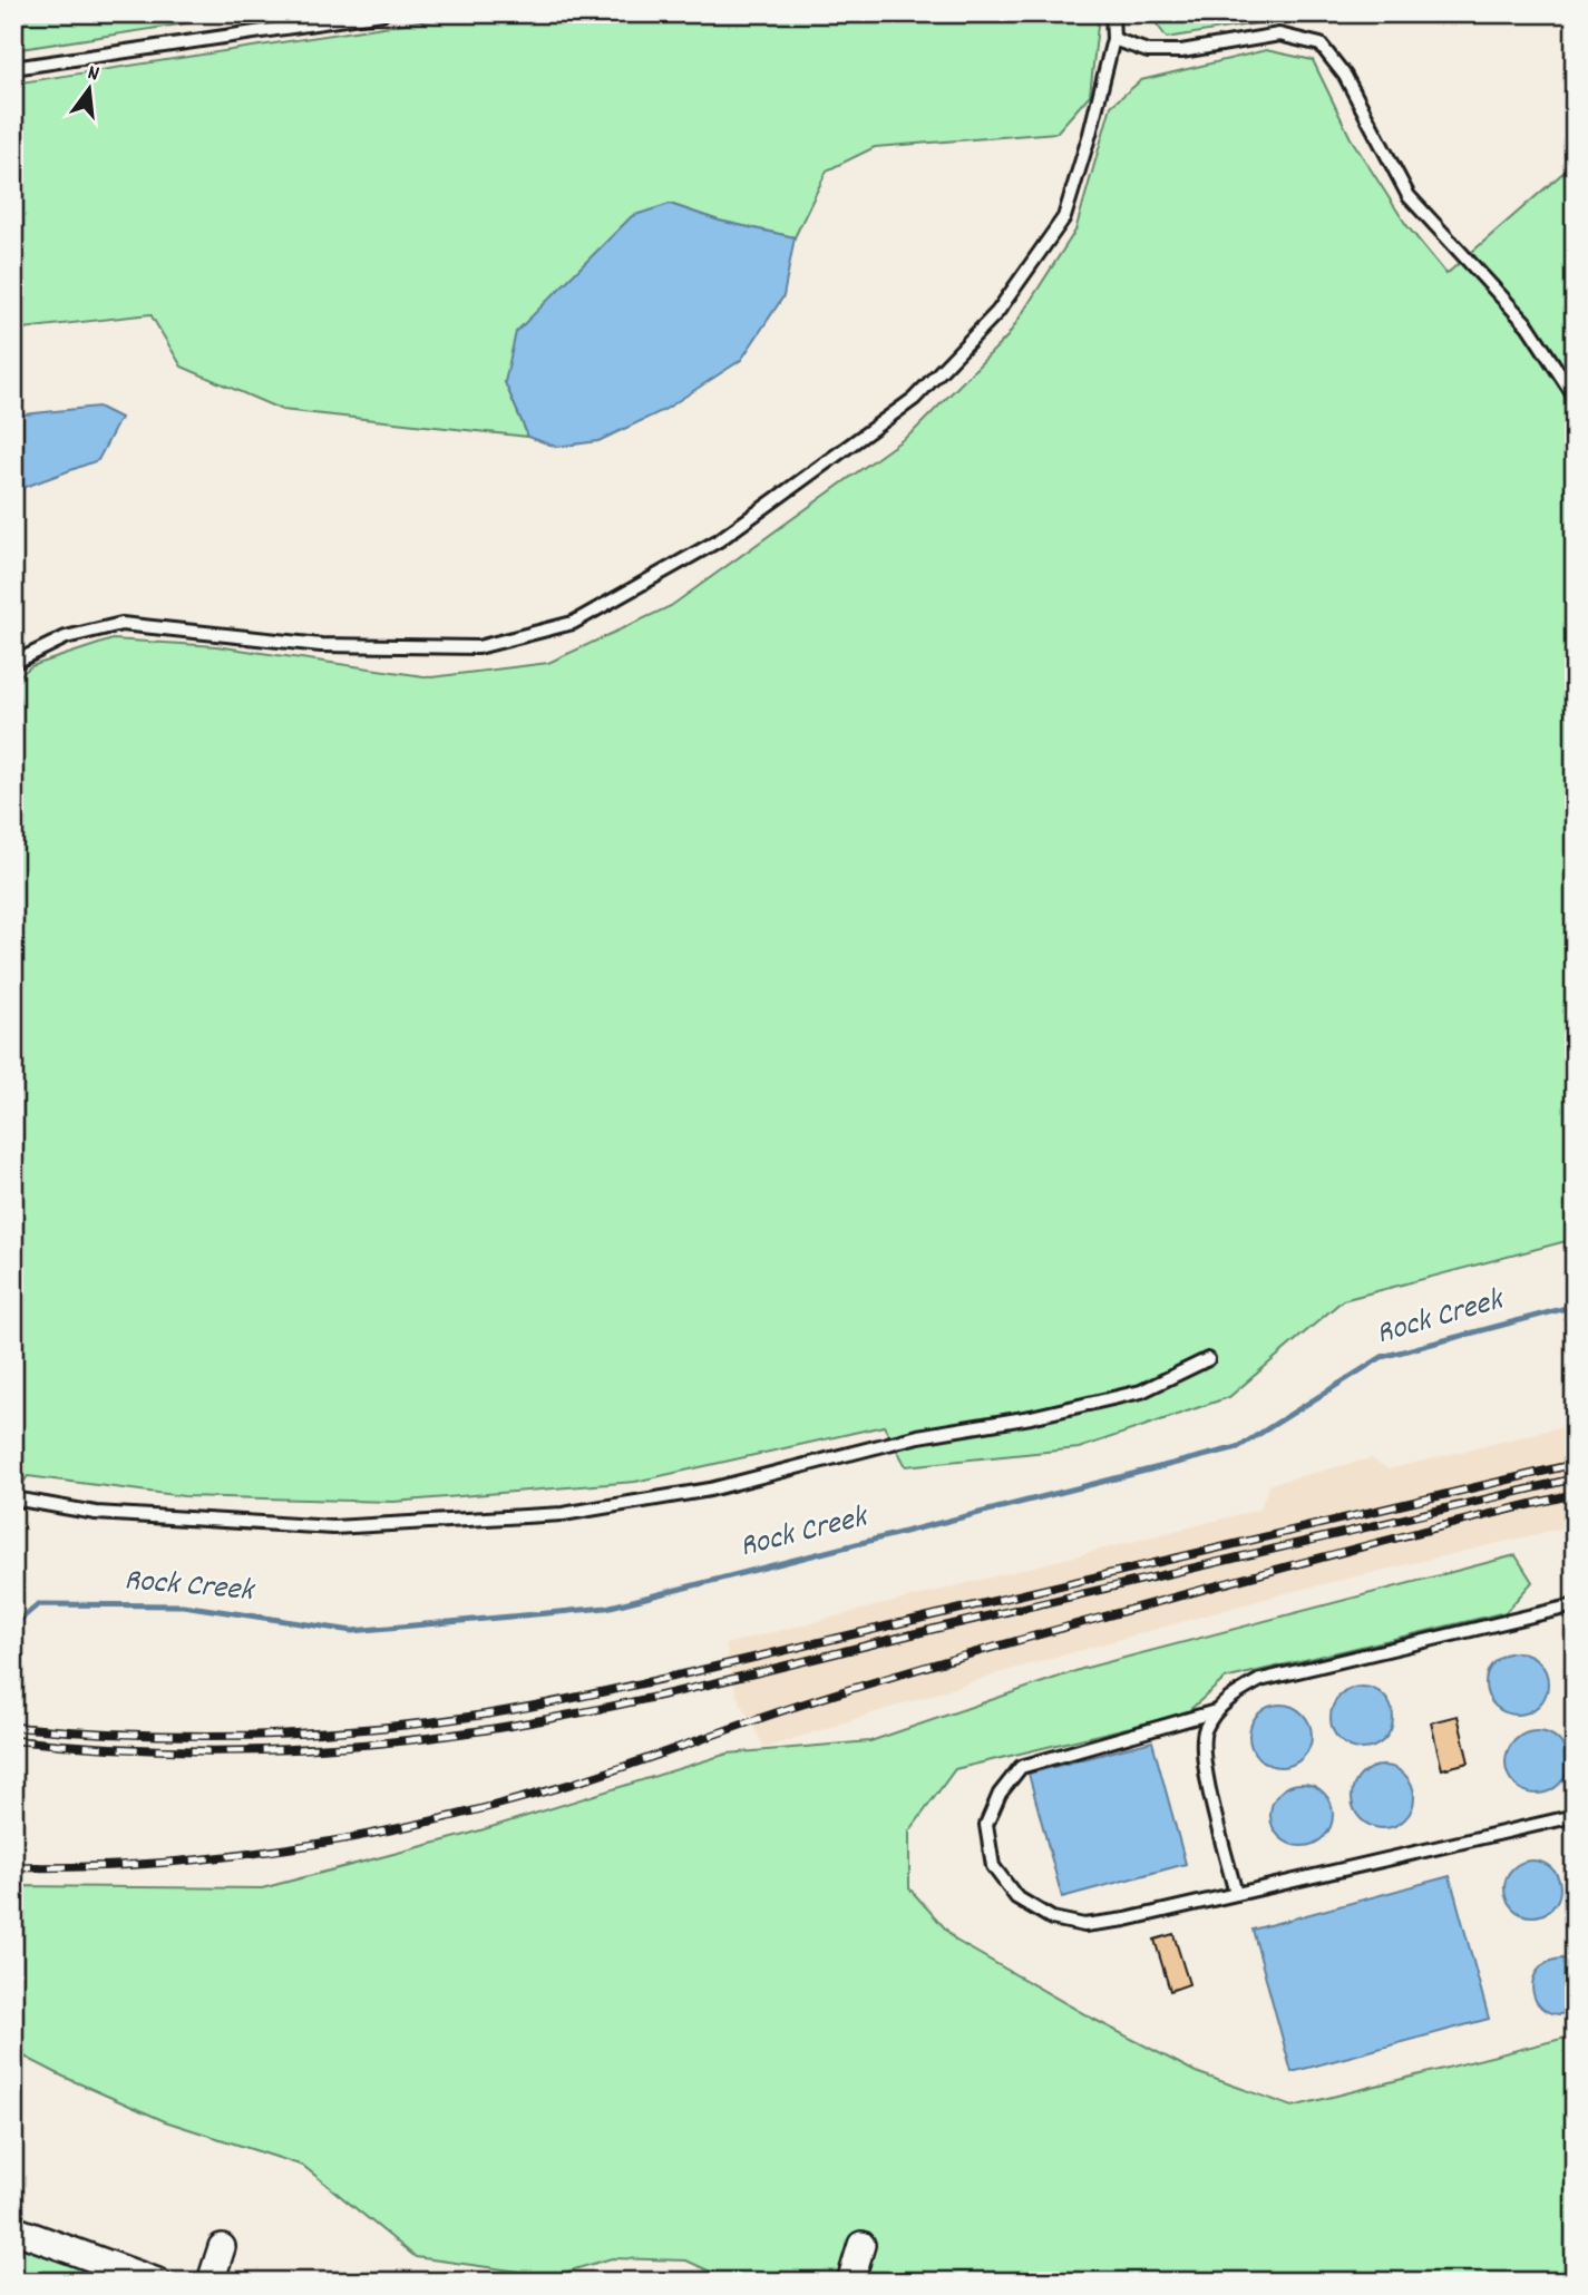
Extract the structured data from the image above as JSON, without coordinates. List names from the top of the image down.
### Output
{
  "water": ["Rock Creek"],
  "north": "top"
}
